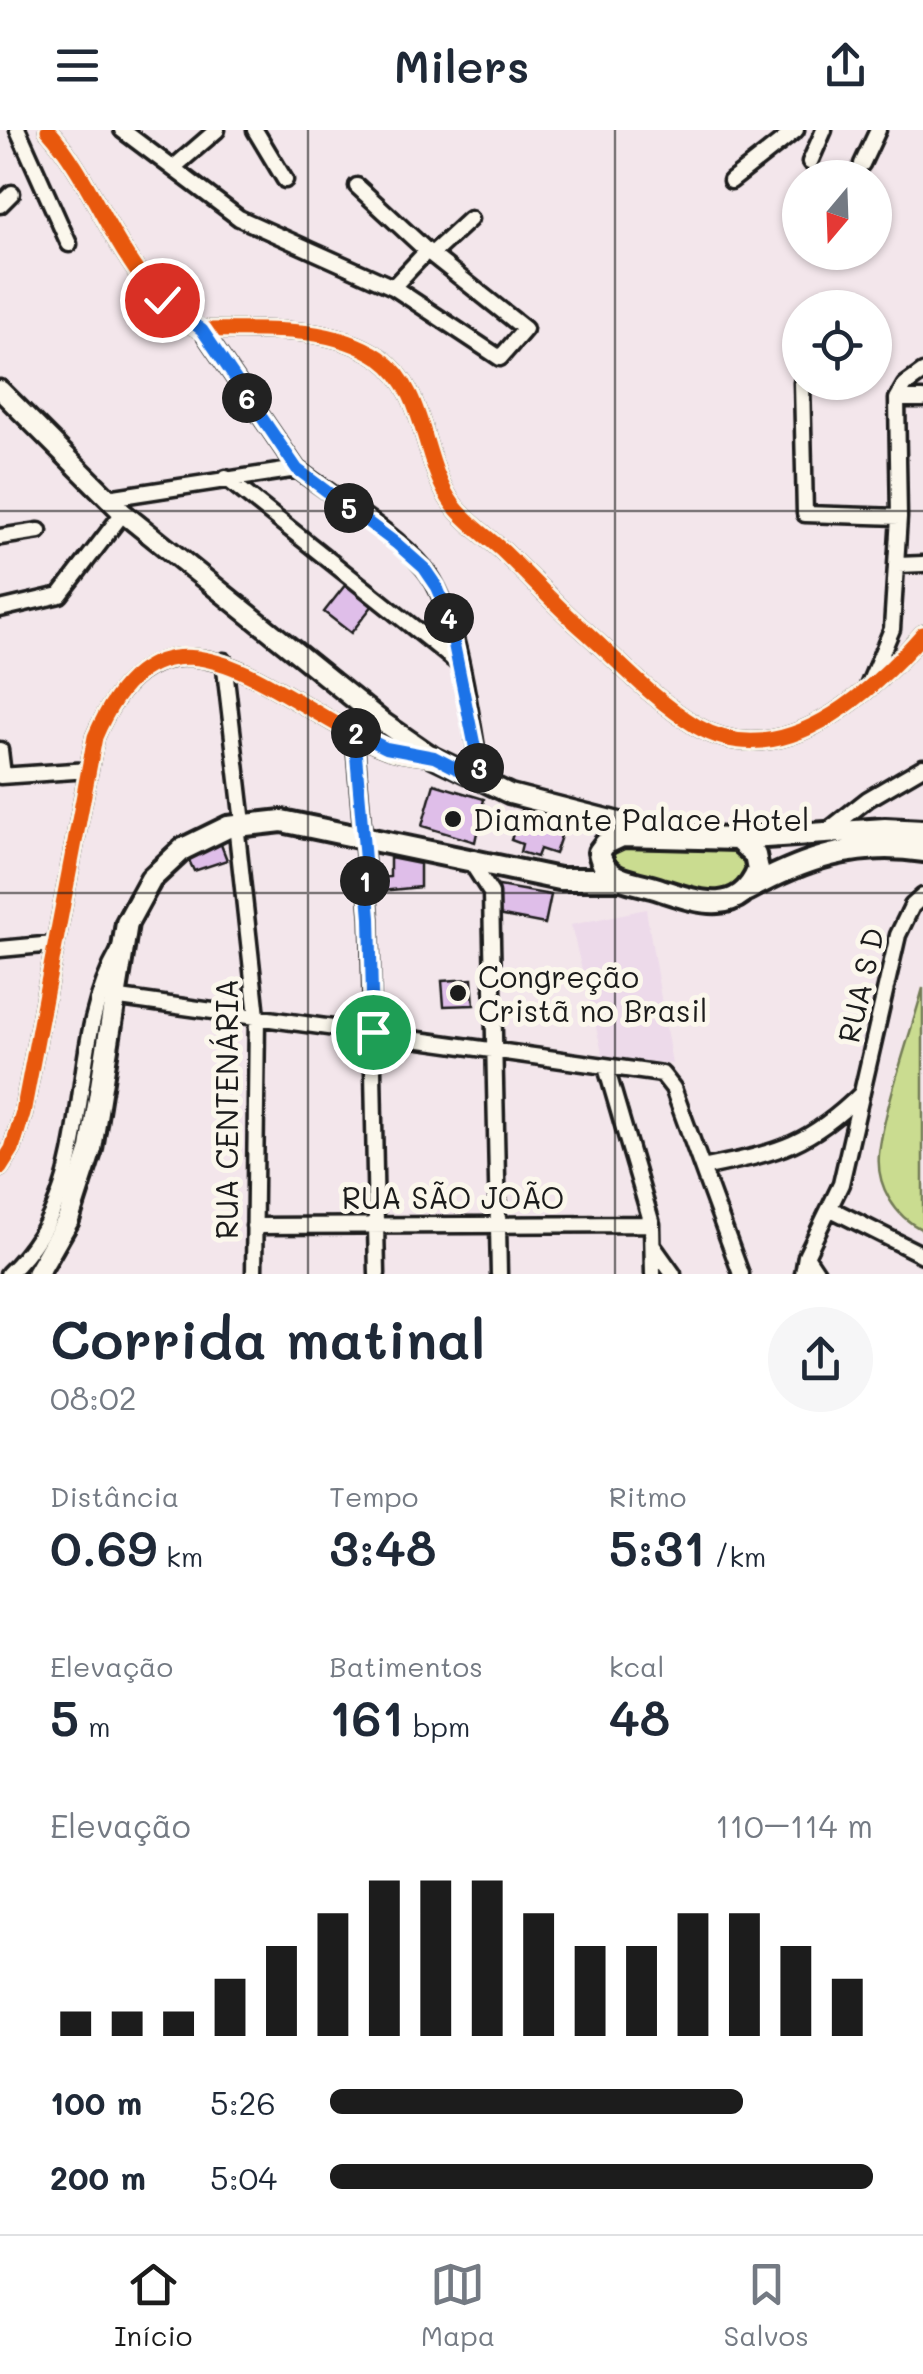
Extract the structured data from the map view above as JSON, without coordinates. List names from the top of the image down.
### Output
{
  "streets": {
    "street": ["RUA S D", "RUA CENTENÁRIA", "RUA SÃO JOÃO"]
  },
  "crossings": [
    ["RUA CENTENÁRIA", "RUA SÃO JOÃO"]
  ],
  "places": ["Diamante Palace Hotel", "Congreção Cristã no Brasil"],
  "north": "bottom",
  "page": {
    "header": "Milers",
    "pins": [
      "6",
      "5",
      "4",
      "2",
      "3",
      "1"
    ],
    "heading": ["Corrida matinal", "08:02"],
    "stats": [
      ["Distância", "0.69 km"],
      ["Tempo", "3:48"],
      ["Ritmo", "5:31 /km"],
      ["Elevação", "5 m"],
      ["Batimentos", "161 bpm"],
      ["kcal", "48"]
    ],
    "chart": ["Elevação", "110–114 m"],
    "list": [
      {
        "name": "100 m",
        "note": "5:26"
      },
      {
        "name": "200 m",
        "note": "5:04"
      }
    ],
    "tabs": ["Início", "Mapa", "Salvos"]
  }
}
